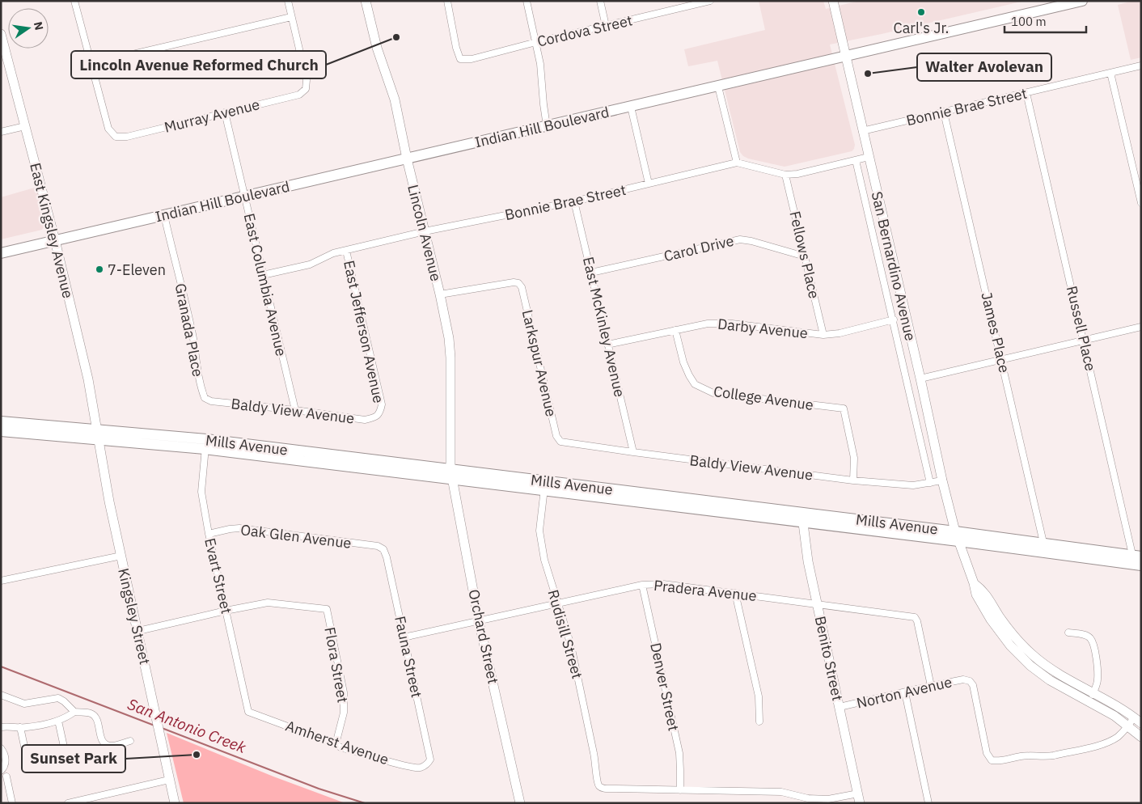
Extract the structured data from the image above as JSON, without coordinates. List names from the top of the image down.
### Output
{
  "streets": {
    "main road": ["Indian Hill Boulevard", "Mills Avenue"],
    "street": [
      "Cordova Street",
      "Bonnie Brae Street",
      "Murray Avenue",
      "East Kingsley Avenue",
      "Lincoln Avenue",
      "Carol Drive",
      "Fellows Place",
      "San Bernardino Avenue",
      "East Columbia Avenue",
      "East McKinley Avenue",
      "Darby Avenue",
      "Russell Place",
      "Granada Place",
      "East Jefferson Avenue",
      "James Place",
      "Larkspur Avenue",
      "College Avenue",
      "Baldy View Avenue",
      "Oak Glen Avenue",
      "Evart Street",
      "Pradera Avenue",
      "Kingsley Street",
      "Rudisill Street",
      "Orchard Street",
      "Fauna Street",
      "Benito Street",
      "Flora Street",
      "Denver Street",
      "Norton Avenue",
      "Amherst Avenue"
    ]
  },
  "crossings": [
    ["Bonnie Brae Street", "Lincoln Avenue"],
    ["Bonnie Brae Street", "Fellows Place"],
    ["Bonnie Brae Street", "San Bernardino Avenue"],
    ["Bonnie Brae Street", "East Columbia Avenue"],
    ["Bonnie Brae Street", "East McKinley Avenue"],
    ["Bonnie Brae Street", "Russell Place"],
    ["Bonnie Brae Street", "East Jefferson Avenue"],
    ["Bonnie Brae Street", "James Place"],
    ["Murray Avenue", "East Columbia Avenue"],
    ["Indian Hill Boulevard", "East Kingsley Avenue"],
    ["Indian Hill Boulevard", "Lincoln Avenue"],
    ["Indian Hill Boulevard", "San Bernardino Avenue"],
    ["Indian Hill Boulevard", "East Columbia Avenue"],
    ["Indian Hill Boulevard", "Granada Place"],
    ["East Kingsley Avenue", "Mills Avenue"],
    ["East Kingsley Avenue", "Kingsley Street"],
    ["Lincoln Avenue", "Larkspur Avenue"],
    ["Lincoln Avenue", "Mills Avenue"],
    ["Lincoln Avenue", "Orchard Street"],
    ["Carol Drive", "Fellows Place"],
    ["Carol Drive", "East McKinley Avenue"],
    ["Fellows Place", "Darby Avenue"],
    ["San Bernardino Avenue", "Baldy View Avenue"],
    ["San Bernardino Avenue", "Mills Avenue"],
    ["San Bernardino Avenue", "Norton Avenue"],
    ["East Columbia Avenue", "Baldy View Avenue"],
    ["East McKinley Avenue", "Darby Avenue"],
    ["East McKinley Avenue", "Baldy View Avenue"],
    ["Darby Avenue", "College Avenue"],
    ["Russell Place", "Mills Avenue"],
    ["Granada Place", "Baldy View Avenue"],
    ["East Jefferson Avenue", "Baldy View Avenue"],
    ["James Place", "Mills Avenue"],
    ["Larkspur Avenue", "Baldy View Avenue"],
    ["College Avenue", "Baldy View Avenue"],
    ["Mills Avenue", "Evart Street"],
    ["Mills Avenue", "Kingsley Street"],
    ["Mills Avenue", "Rudisill Street"],
    ["Mills Avenue", "Orchard Street"],
    ["Mills Avenue", "Benito Street"],
    ["Oak Glen Avenue", "Evart Street"],
    ["Oak Glen Avenue", "Fauna Street"],
    ["Evart Street", "Flora Street"],
    ["Evart Street", "Amherst Avenue"],
    ["Pradera Avenue", "Rudisill Street"],
    ["Pradera Avenue", "Orchard Street"],
    ["Pradera Avenue", "Fauna Street"],
    ["Pradera Avenue", "Benito Street"],
    ["Pradera Avenue", "Denver Street"],
    ["Pradera Avenue", "Norton Avenue"],
    ["Rudisill Street", "Denver Street"],
    ["Fauna Street", "Amherst Avenue"],
    ["Benito Street", "Norton Avenue"],
    ["Flora Street", "Amherst Avenue"]
  ],
  "water": ["San Antonio Creek"],
  "places": [
    "Carl's Jr.",
    "Lincoln Avenue Reformed Church",
    "Walter Avolevan",
    "7-Eleven",
    "Sunset Park"
  ],
  "scale_bar": "100 m",
  "north": "right"
}
